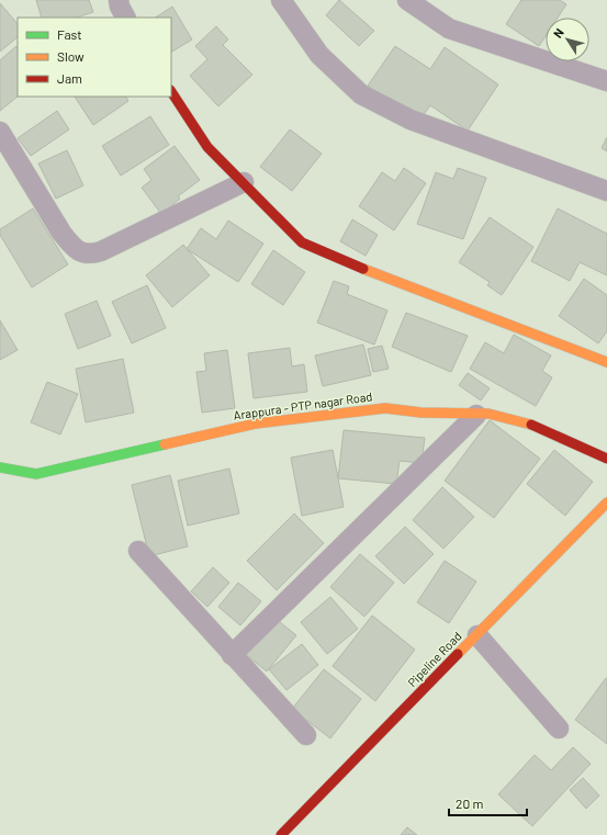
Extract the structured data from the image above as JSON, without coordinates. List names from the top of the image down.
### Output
{
  "streets": {
    "street": ["Arappura - PTP nagar Road", "Pipeline Road"]
  },
  "legend": ["Fast", "Slow", "Jam"],
  "scale_bar": "20 m",
  "north": "top left"
}
